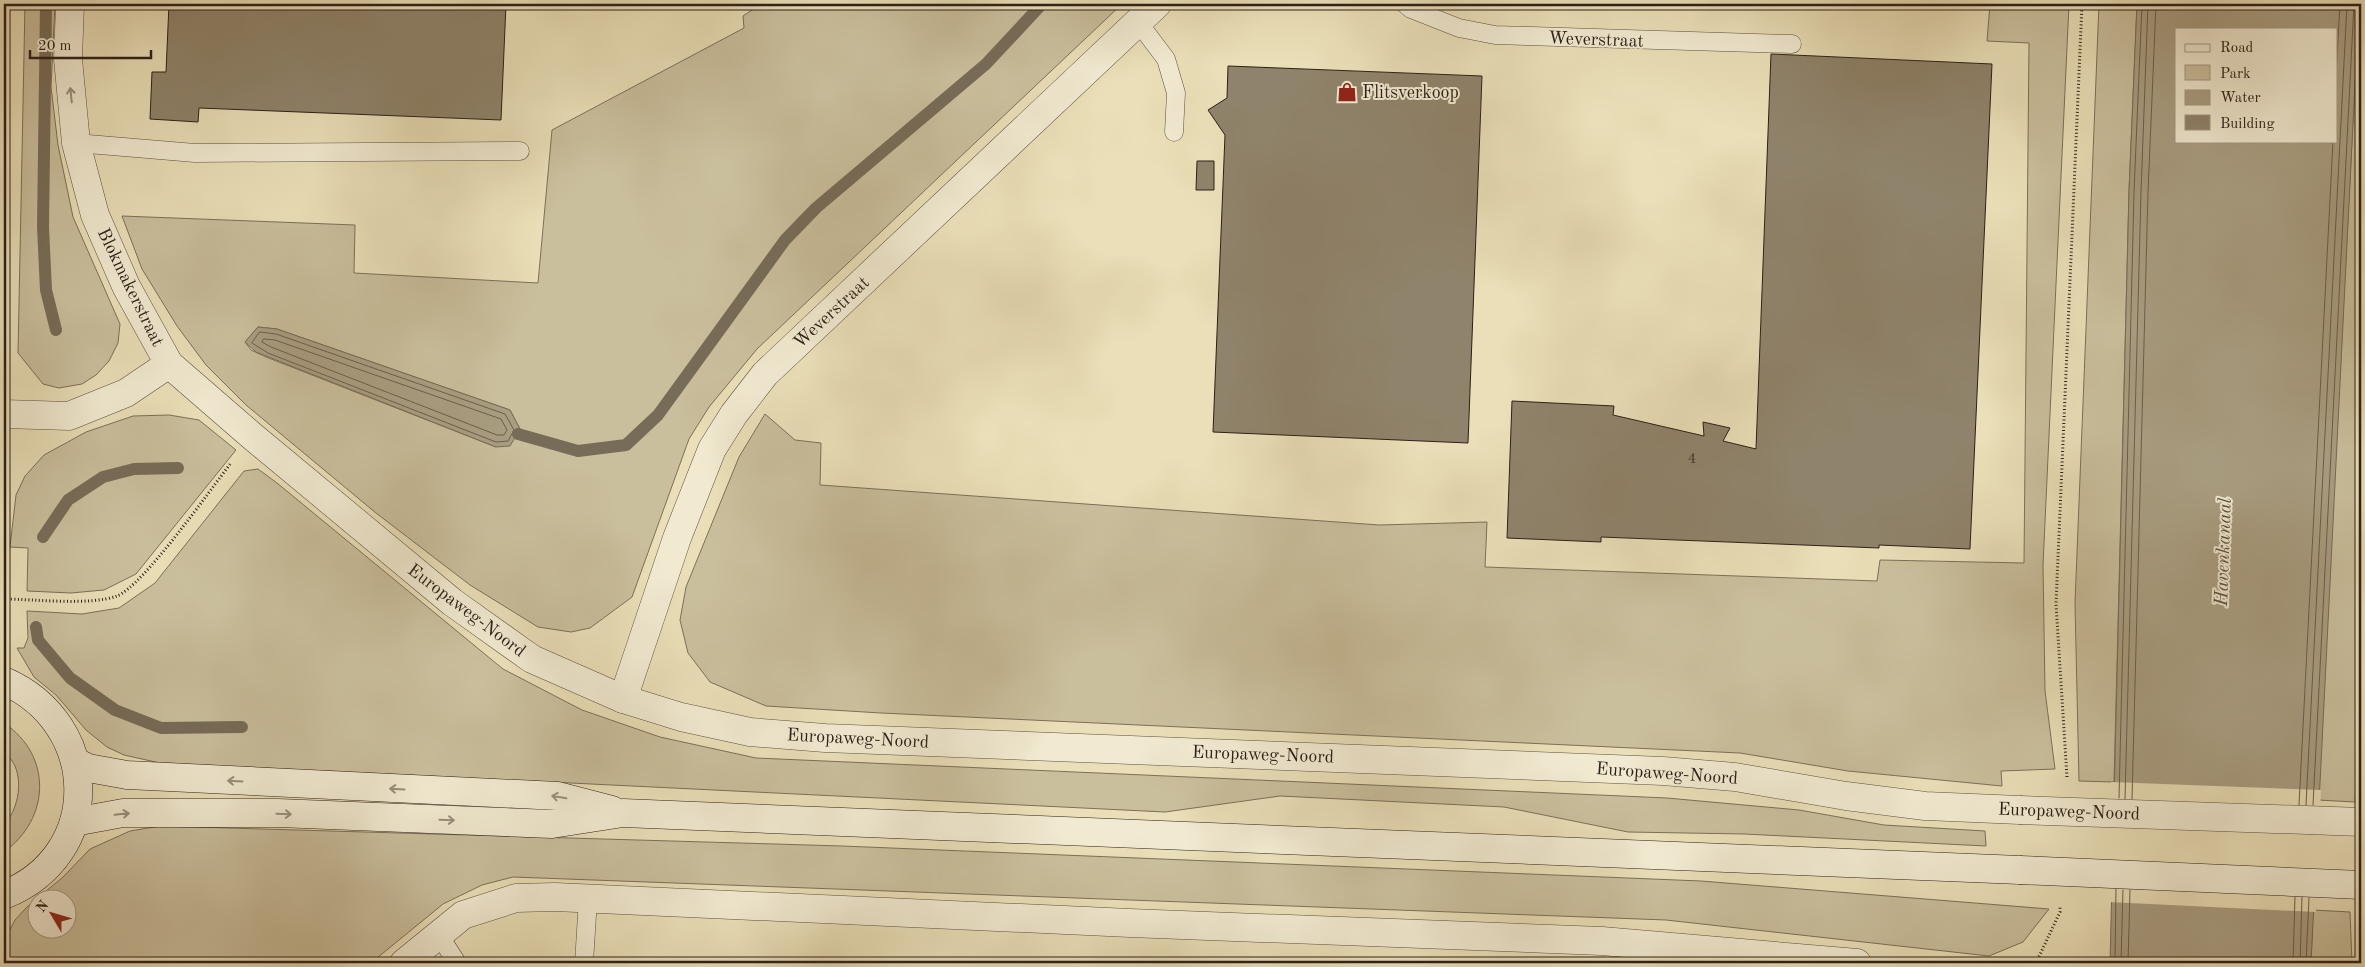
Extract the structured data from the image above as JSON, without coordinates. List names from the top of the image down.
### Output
{
  "streets": {
    "street": ["Weverstraat", "Blokmakerstraat", "Europaweg-Noord"]
  },
  "crossings": [
    ["Weverstraat", "Europaweg-Noord"],
    ["Blokmakerstraat", "Europaweg-Noord"]
  ],
  "water": ["Havenkanaal"],
  "places": {
    "shop": ["Flitsverkoop"]
  },
  "house_numbers": ["4"],
  "legend": [
    "Road",
    "Park",
    "Water",
    "Building"
  ],
  "scale_bar": "20 m",
  "north": "top left"
}
